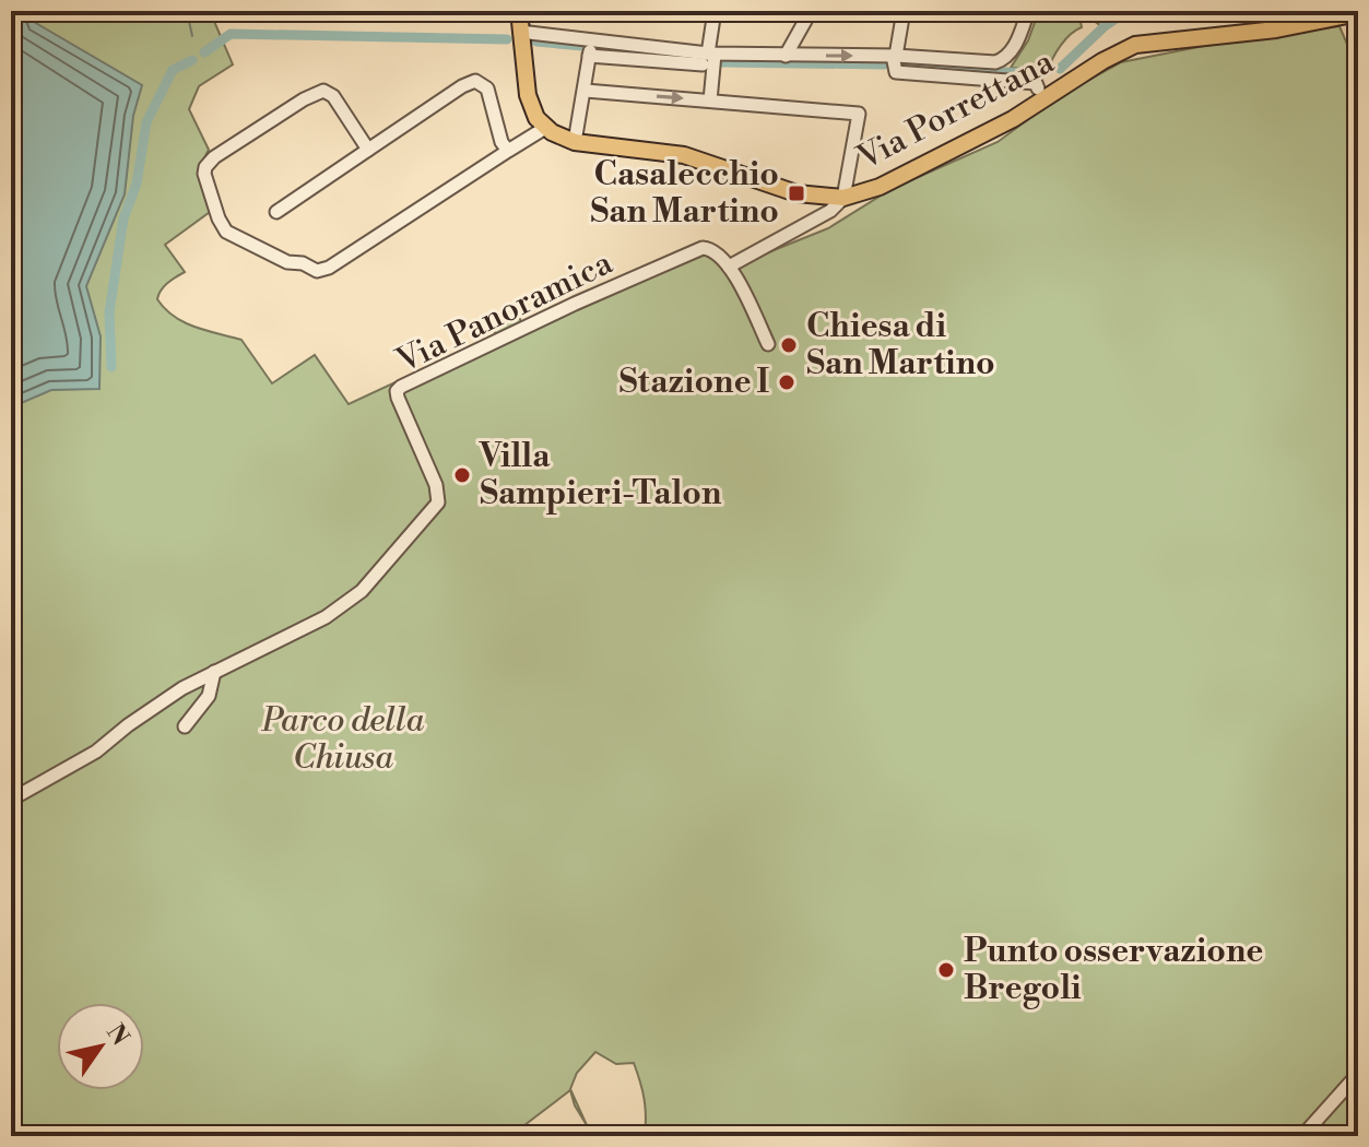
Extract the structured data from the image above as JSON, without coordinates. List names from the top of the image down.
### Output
{
  "streets": {
    "main road": ["Via Porrettana"],
    "street": ["Via Panoramica"]
  },
  "parks": ["Parco della Chiusa"],
  "places": {
    "transit": ["Casalecchio San Martino"],
    "other": [
      "Chiesa di San Martino",
      "Stazione I",
      "Villa Sampieri-Talon",
      "Punto osservazione Bregoli"
    ]
  },
  "north": "top right"
}
